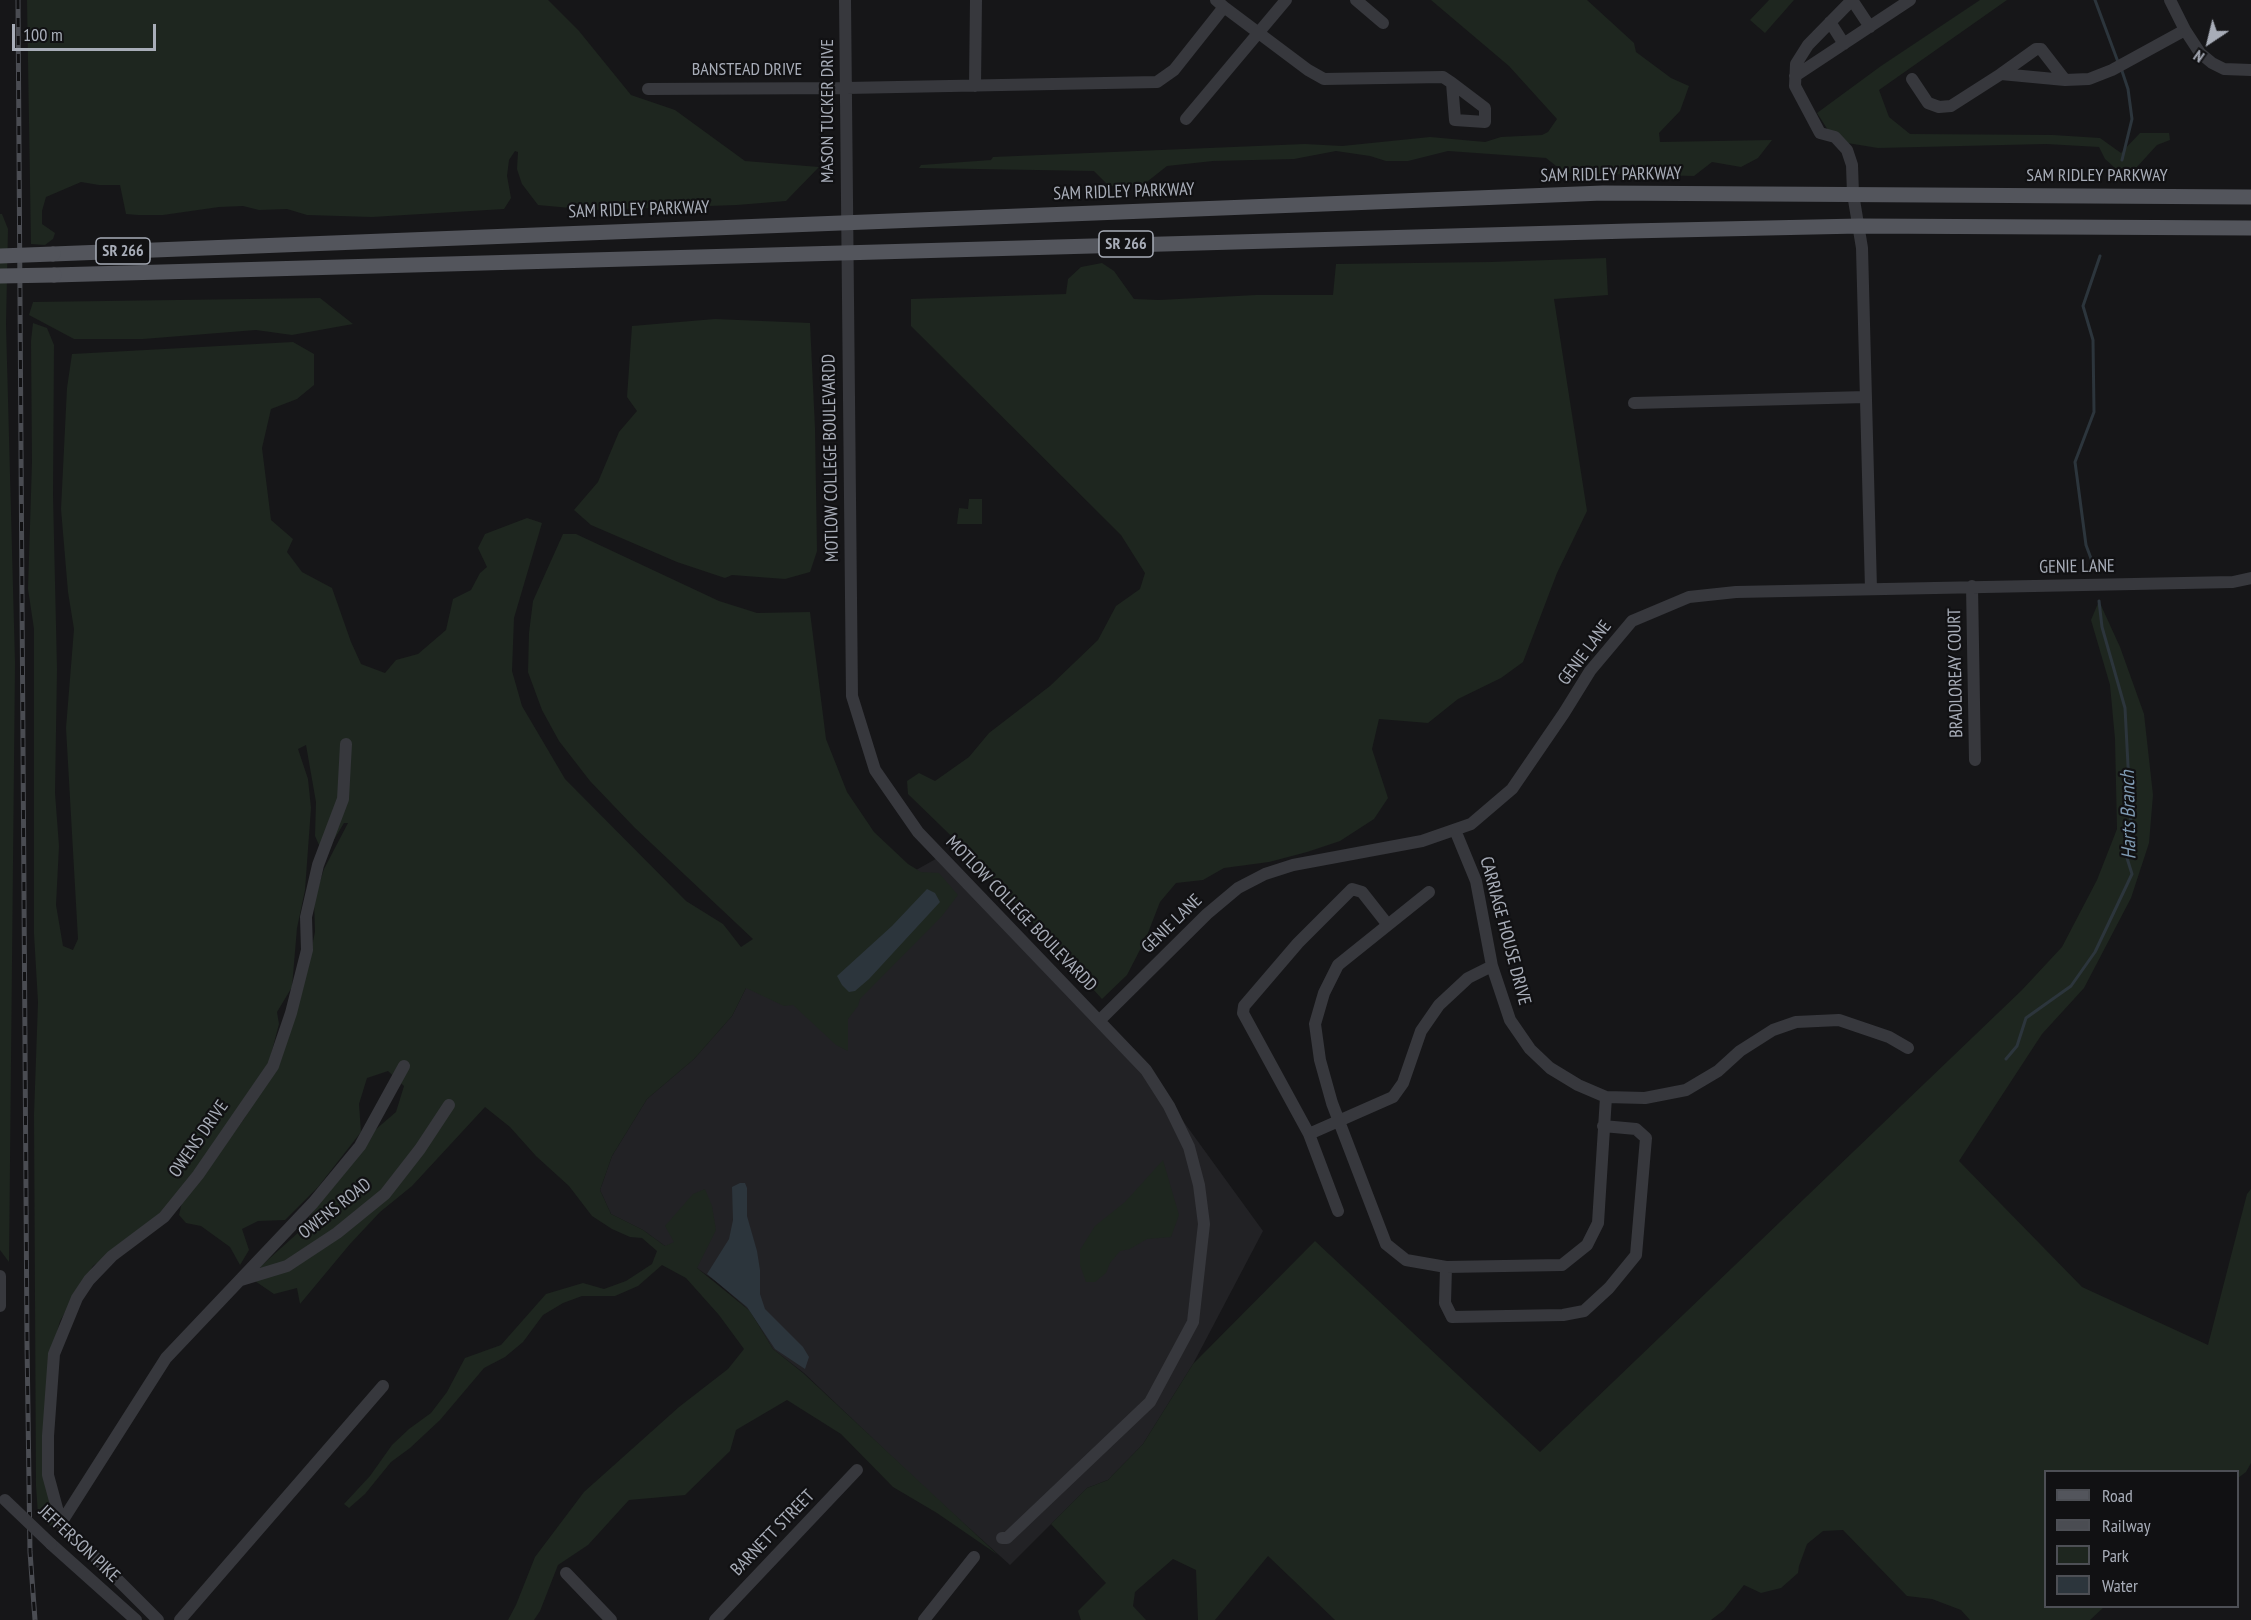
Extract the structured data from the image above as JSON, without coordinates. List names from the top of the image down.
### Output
{
  "streets": {
    "main road": ["SAM RIDLEY PARKWAY", "SR 266"],
    "street": [
      "BANSTEAD DRIVE",
      "MASON TUCKER DRIVE",
      "MOTLOW COLLEGE BOULEVARDD",
      "GENIE LANE",
      "BRADLOREAY COURT",
      "CARRIAGE HOUSE DRIVE",
      "OWENS DRIVE",
      "OWENS ROAD",
      "BARNETT STREET",
      "JEFFERSON PIKE"
    ]
  },
  "crossings": [
    ["BANSTEAD DRIVE", "MASON TUCKER DRIVE"],
    ["MASON TUCKER DRIVE", "SAM RIDLEY PARKWAY"],
    ["MASON TUCKER DRIVE", "MOTLOW COLLEGE BOULEVARDD"],
    ["SAM RIDLEY PARKWAY", "MOTLOW COLLEGE BOULEVARDD"],
    ["SR 266", "MOTLOW COLLEGE BOULEVARDD"],
    ["MOTLOW COLLEGE BOULEVARDD", "GENIE LANE"],
    ["GENIE LANE", "BRADLOREAY COURT"],
    ["GENIE LANE", "CARRIAGE HOUSE DRIVE"]
  ],
  "water": ["Harts Branch"],
  "legend": [
    "Road",
    "Railway",
    "Park",
    "Water"
  ],
  "scale_bar": "100 m",
  "north": "bottom left"
}
